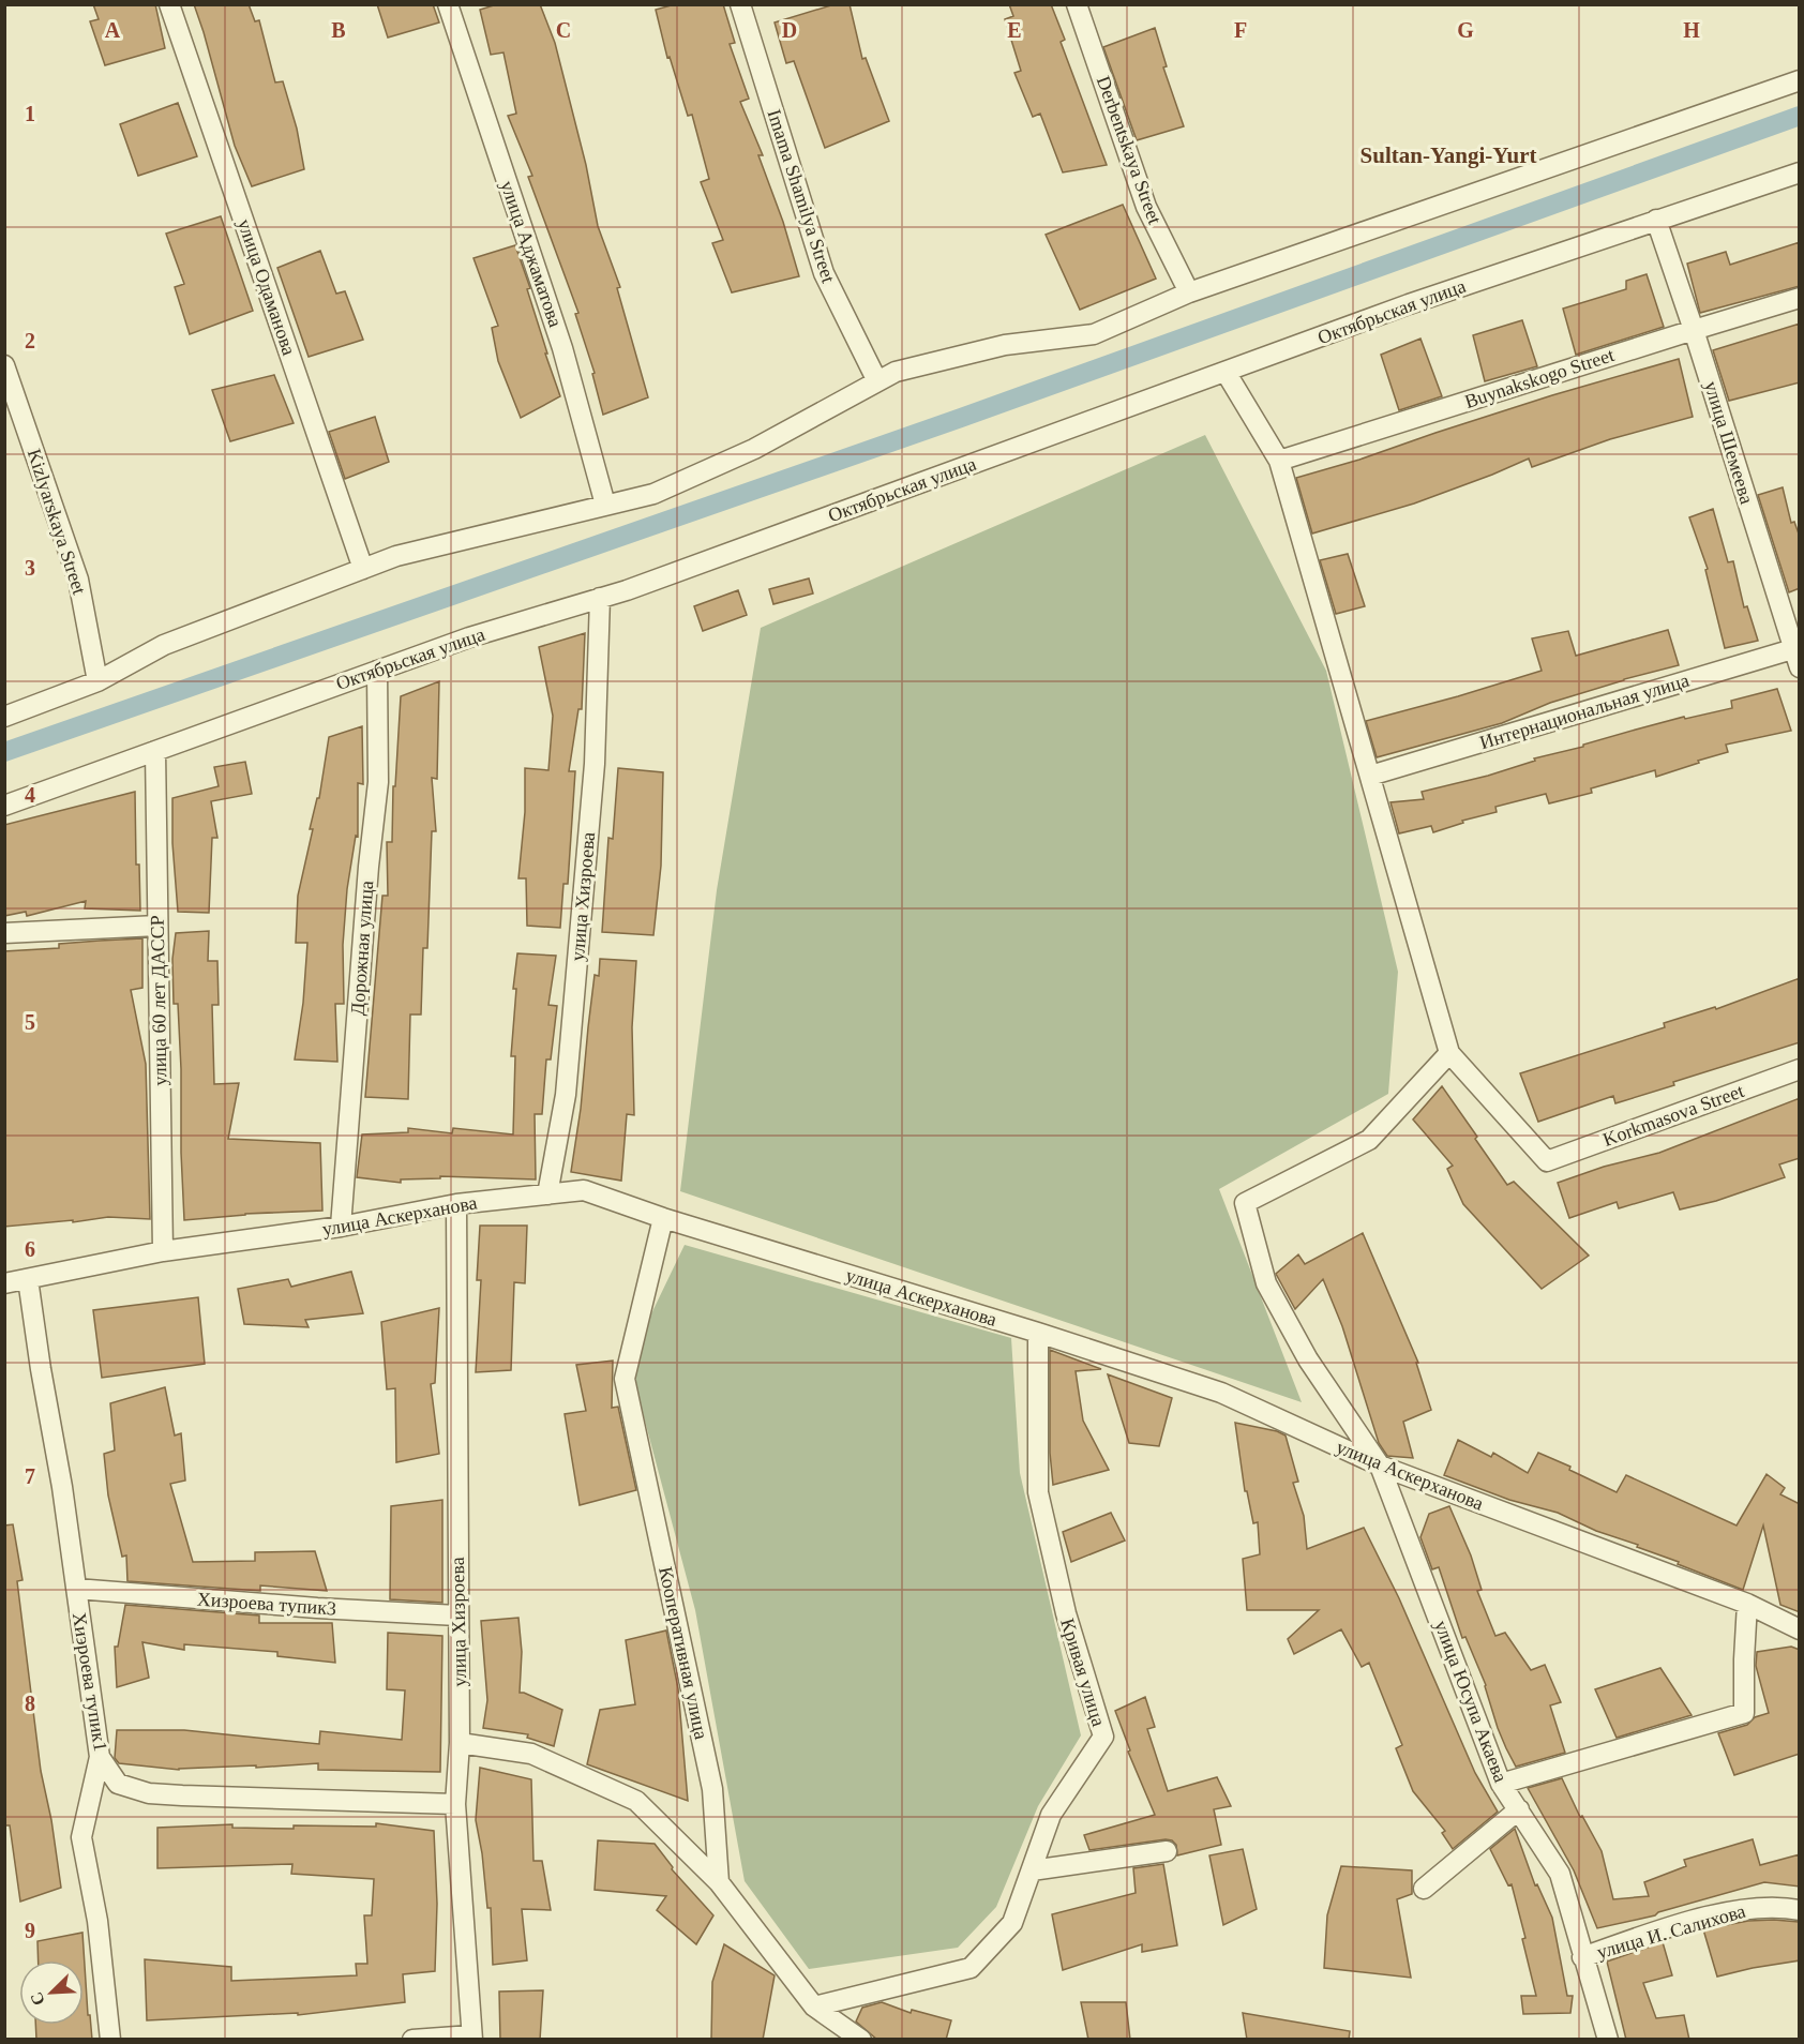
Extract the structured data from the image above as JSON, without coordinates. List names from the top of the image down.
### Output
{
  "streets": {
    "street": [
      "Derbentskaya Street",
      "Imama Shamilya Street",
      "улица Аджаматова",
      "улица Одаманова",
      "Октябрьская улица",
      "Buynakskogo Street",
      "улица Шемеева",
      "Kizlyarskaya Street",
      "Интернациональная улица",
      "улица Хизроева",
      "Дорожная улица",
      "улица 60 лет ДАССР",
      "Korkmasova Street",
      "улица Аскерханова",
      "Хизроева тупик3",
      "Кооперативная улица",
      "Кривая улица",
      "Хиэроева тупик1",
      "улица Юсупа Акаева",
      "улица И. Салихова"
    ]
  },
  "crossings": [
    ["Октябрьская улица", "улица Шемеева"],
    ["Октябрьская улица", "улица Хизроева"],
    ["Октябрьская улица", "Дорожная улица"],
    ["Октябрьская улица", "улица 60 лет ДАССР"],
    ["Buynakskogo Street", "улица Шемеева"],
    ["улица Шемеева", "Интернациональная улица"],
    ["улица Хизроева", "улица Аскерханова"],
    ["улица Хизроева", "Хизроева тупик3"],
    ["улица Хизроева", "Хиэроева тупик1"],
    ["Дорожная улица", "улица Аскерханова"],
    ["улица 60 лет ДАССР", "улица Аскерханова"],
    ["Korkmasova Street", "улица Юсупа Акаева"],
    ["улица Аскерханова", "Кооперативная улица"],
    ["улица Аскерханова", "Кривая улица"],
    ["улица Аскерханова", "Хиэроева тупик1"],
    ["улица Аскерханова", "улица Юсупа Акаева"],
    ["Хизроева тупик3", "Хиэроева тупик1"],
    ["улица Юсупа Акаева", "улица И. Салихова"]
  ],
  "districts": ["Sultan-Yangi-Yurt"],
  "north": "bottom left",
  "grid": {
    "columns": [
      "A",
      "B",
      "C",
      "D",
      "E",
      "F",
      "G",
      "H"
    ],
    "rows": [
      "1",
      "2",
      "3",
      "4",
      "5",
      "6",
      "7",
      "8",
      "9"
    ]
  }
}
